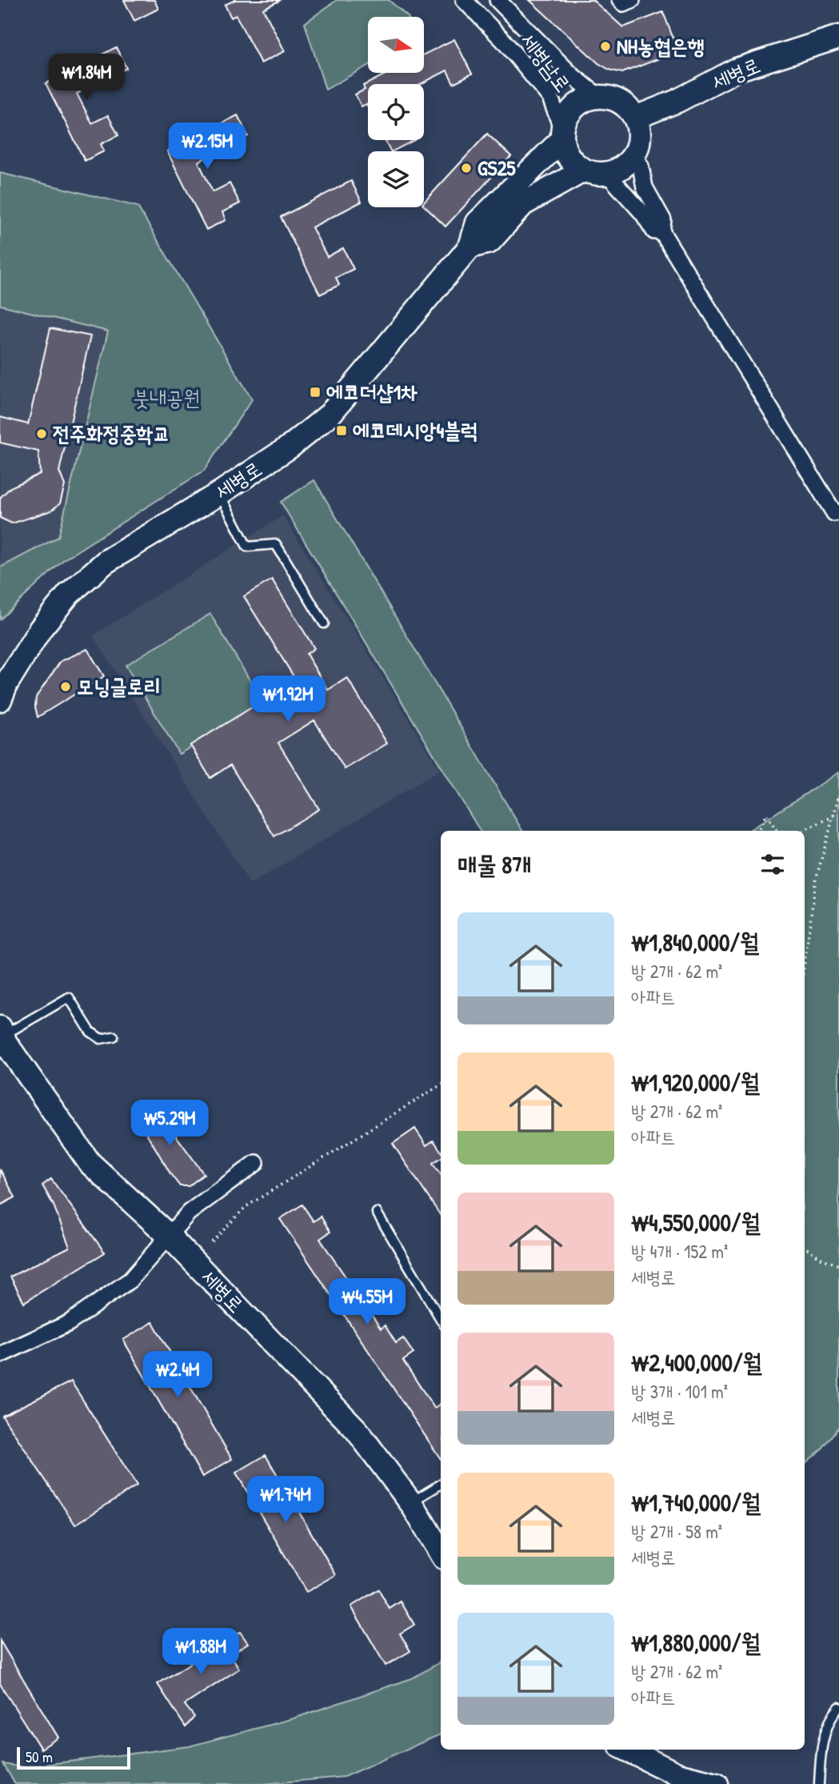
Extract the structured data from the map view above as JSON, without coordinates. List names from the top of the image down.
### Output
{
  "streets": {
    "street": ["세병남로", "세병로"]
  },
  "crossings": [
    ["세병남로", "세병로"]
  ],
  "parks": ["붓내공원"],
  "places": {
    "other": [
      "NH농협은행",
      "GS25",
      "전주화정중학교",
      "모닝글로리"
    ],
    "transit": ["에코더샵1차", "에코데시앙4블럭"]
  },
  "scale_bar": "50 m",
  "north": "right",
  "page": {
    "price": [
      "₩1.84M",
      "₩2.15M",
      "₩1.92M",
      "₩5.29M",
      "₩4.55M",
      "₩2.4M",
      "₩1.74M",
      "₩1.88M"
    ],
    "heading": "매물 8개",
    "list": [
      {
        "name": "₩1,840,000/월",
        "note": "방 2개 · 62 m² · 아파트"
      },
      {
        "name": "₩1,920,000/월",
        "note": "방 2개 · 62 m² · 아파트"
      },
      {
        "name": "₩4,550,000/월",
        "note": "방 4개 · 152 m² · 세병로"
      },
      {
        "name": "₩2,400,000/월",
        "note": "방 3개 · 101 m² · 세병로"
      },
      {
        "name": "₩1,740,000/월",
        "note": "방 2개 · 58 m² · 세병로"
      },
      {
        "name": "₩1,880,000/월",
        "note": "방 2개 · 62 m² · 아파트"
      }
    ],
    "scale": "50 m"
  }
}
